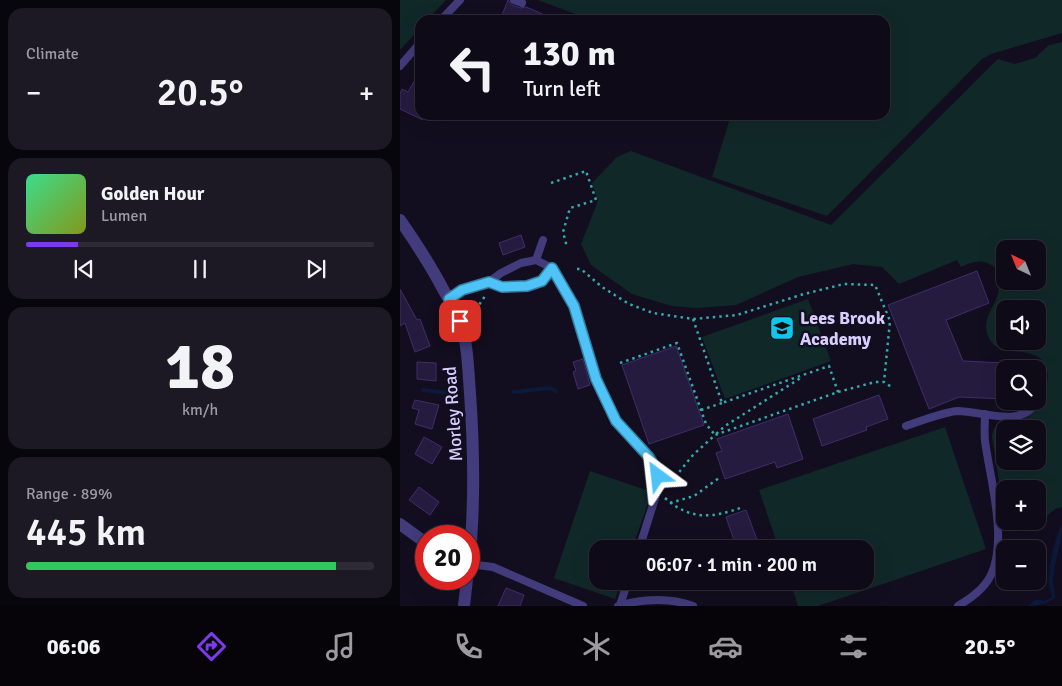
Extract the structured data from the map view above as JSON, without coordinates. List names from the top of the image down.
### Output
{
  "streets": {
    "street": ["Morley Road"]
  },
  "places": {
    "school or university": ["Lees Brook Academy"]
  },
  "north": "top left",
  "page": {
    "tile": [
      "Climate",
      ["18", "km/h"],
      ["Range · 89%", "445 km"]
    ],
    "turn": ["130 m", "Turn left"],
    "heat": ["−", "20.5°", "+"],
    "song": ["Golden Hour", "Lumen"],
    "map_buttons": ["+", "−"],
    "limit": "20",
    "trip": "06:07 · 1 min · 200 m",
    "tabs": ["06:06", "20.5°"]
  }
}
